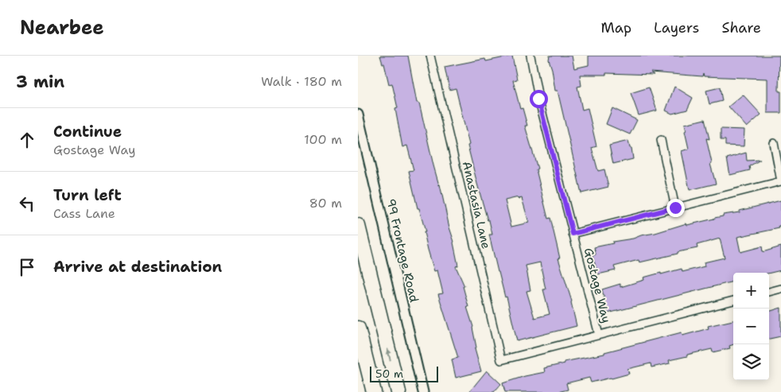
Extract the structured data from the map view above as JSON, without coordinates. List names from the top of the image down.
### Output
{
  "streets": {
    "street": ["Anastasia Lane", "99 Frontage Road", "Gostage Way"]
  },
  "crossings": [
    ["Anastasia Lane", "Gostage Way"]
  ],
  "scale_bar": "50 m",
  "page": {
    "header": "Nearbee",
    "nav": ["Map", "Layers", "Share"],
    "heading": ["3 min", "Walk · 180 m"],
    "list": [
      ["Continue", "Gostage Way", "100 m"],
      ["Turn left", "Cass Lane", "80 m"],
      "Arrive at destination"
    ],
    "map_buttons": ["+", "−"],
    "scale": "50 m"
  }
}
